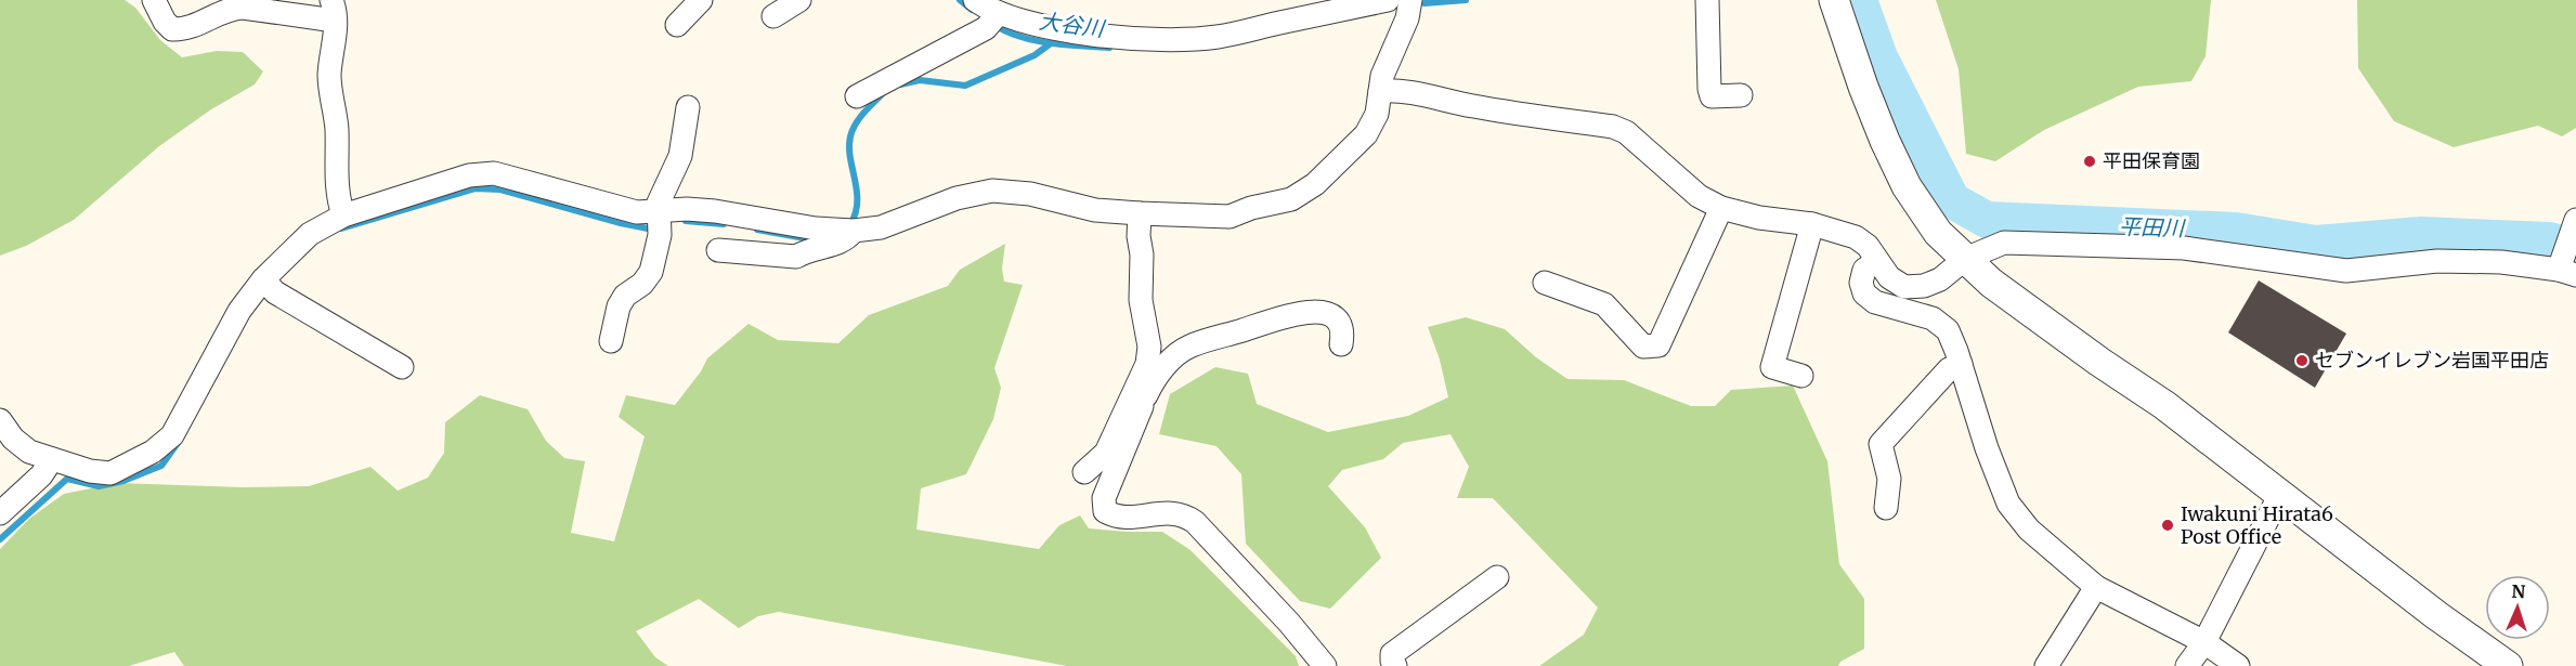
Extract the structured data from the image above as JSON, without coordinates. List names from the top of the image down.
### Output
{
  "water": ["大谷川", "平田川"],
  "places": ["平田保育園", "セブンイレブン岩国平田店", "Iwakuni Hirata6 Post Office"],
  "north": "top"
}
